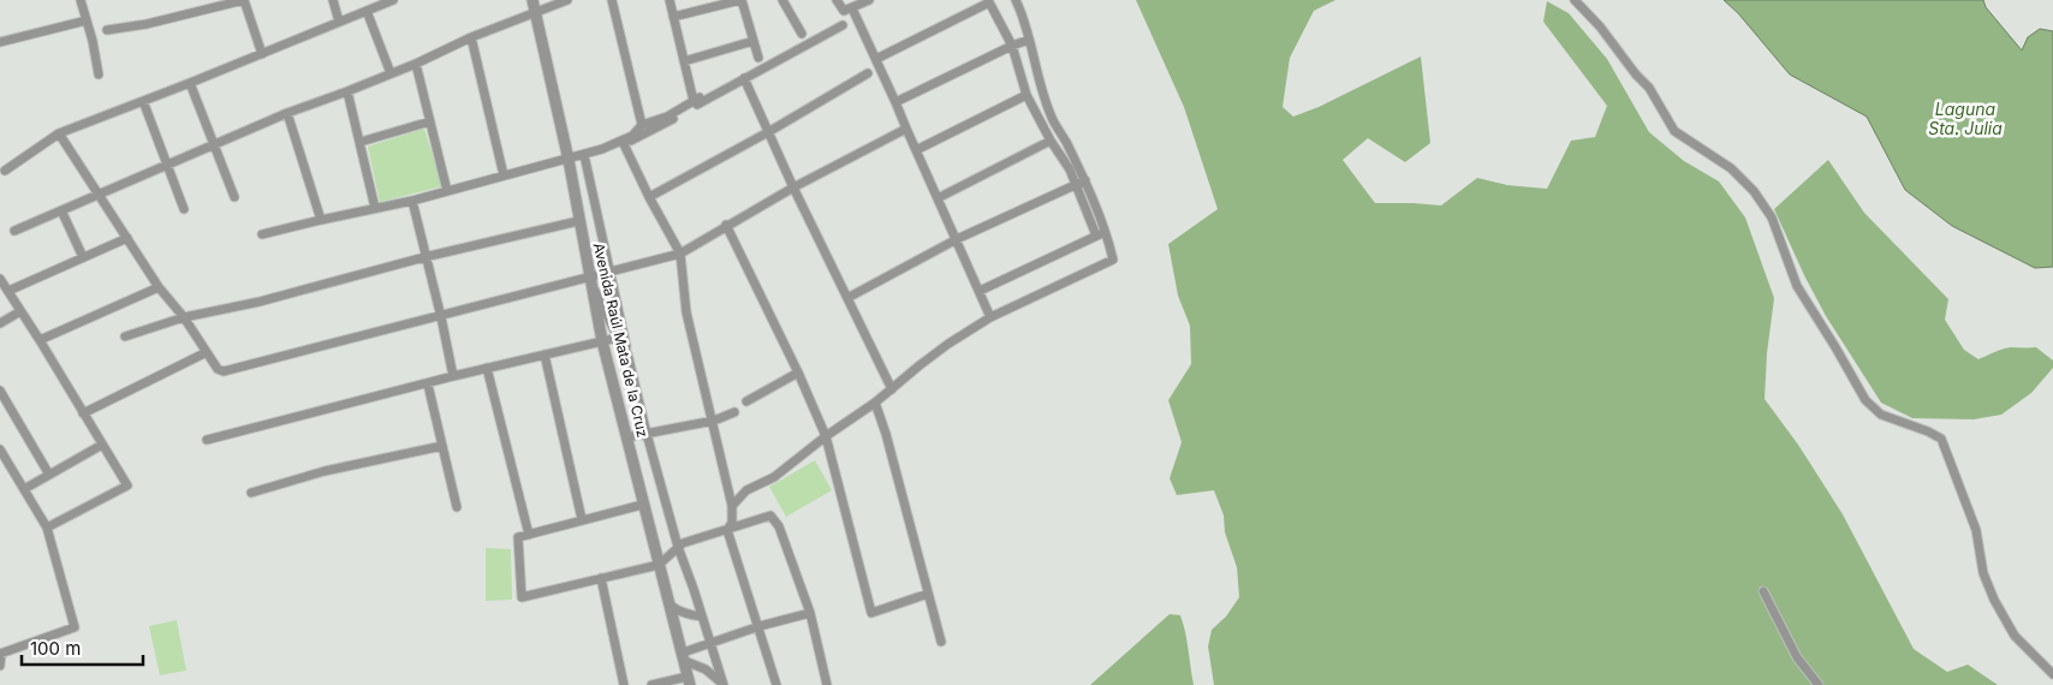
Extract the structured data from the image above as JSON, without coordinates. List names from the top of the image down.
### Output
{
  "streets": {
    "street": ["Avenida Raúl Mata de la Cruz"]
  },
  "water": ["Laguna Sta. Julia"],
  "scale_bar": "100 m"
}
